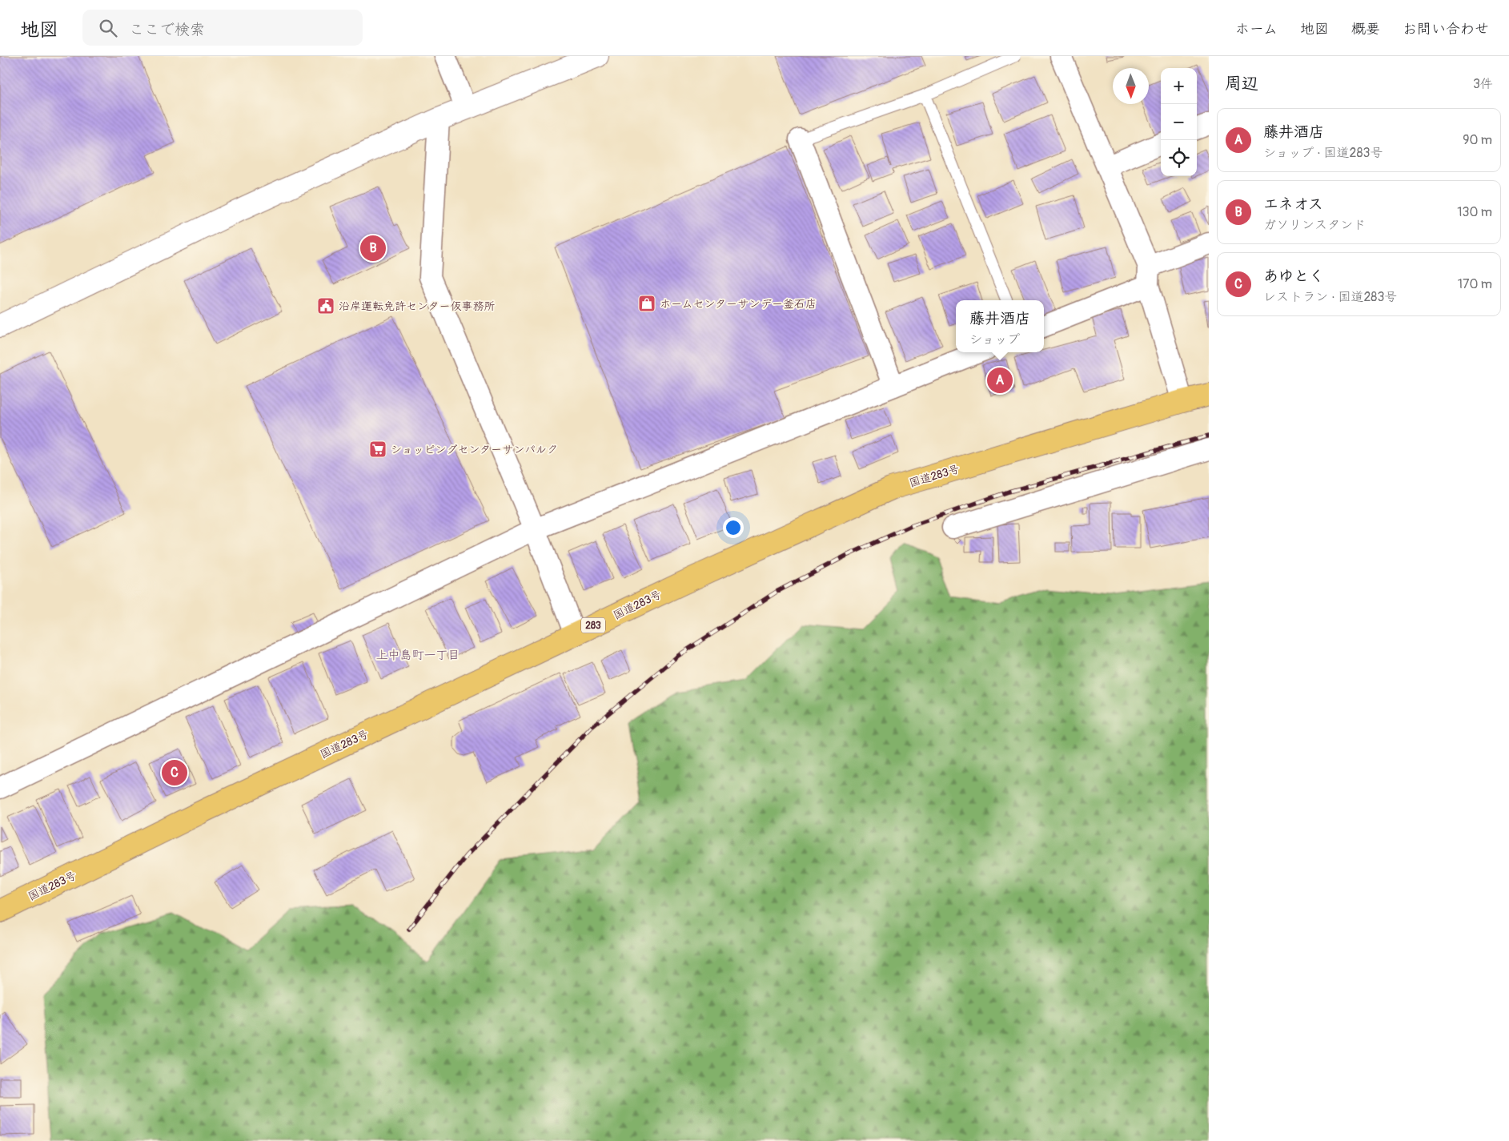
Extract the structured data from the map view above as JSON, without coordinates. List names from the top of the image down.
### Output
{
  "streets": {
    "highway": ["国道283号", "283"]
  },
  "districts": ["上中島町一丁目"],
  "places": {
    "shop": ["ホームセンターサンデー釜石店"],
    "public building": ["沿岸運転免許センター仮事務所"],
    "supermarket": ["ショッピングセンターサンパルク"]
  },
  "north": "bottom",
  "page": {
    "header": "地図",
    "search": "ここで検索",
    "nav": [
      "ホーム",
      "地図",
      "概要",
      "お問い合わせ"
    ],
    "heading": ["周辺", "3件"],
    "map_buttons": ["+", "−"],
    "list": [
      {
        "mark": "A",
        "name": "藤井酒店",
        "note": "ショップ · 国道283号",
        "value": "90 m"
      },
      {
        "mark": "B",
        "name": "エネオス",
        "note": "ガソリンスタンド",
        "value": "130 m"
      },
      {
        "mark": "C",
        "name": "あゆとく",
        "note": "レストラン · 国道283号",
        "value": "170 m"
      }
    ],
    "pins": ["B", "A", "C"],
    "popup": ["藤井酒店", "ショップ"]
  }
}
